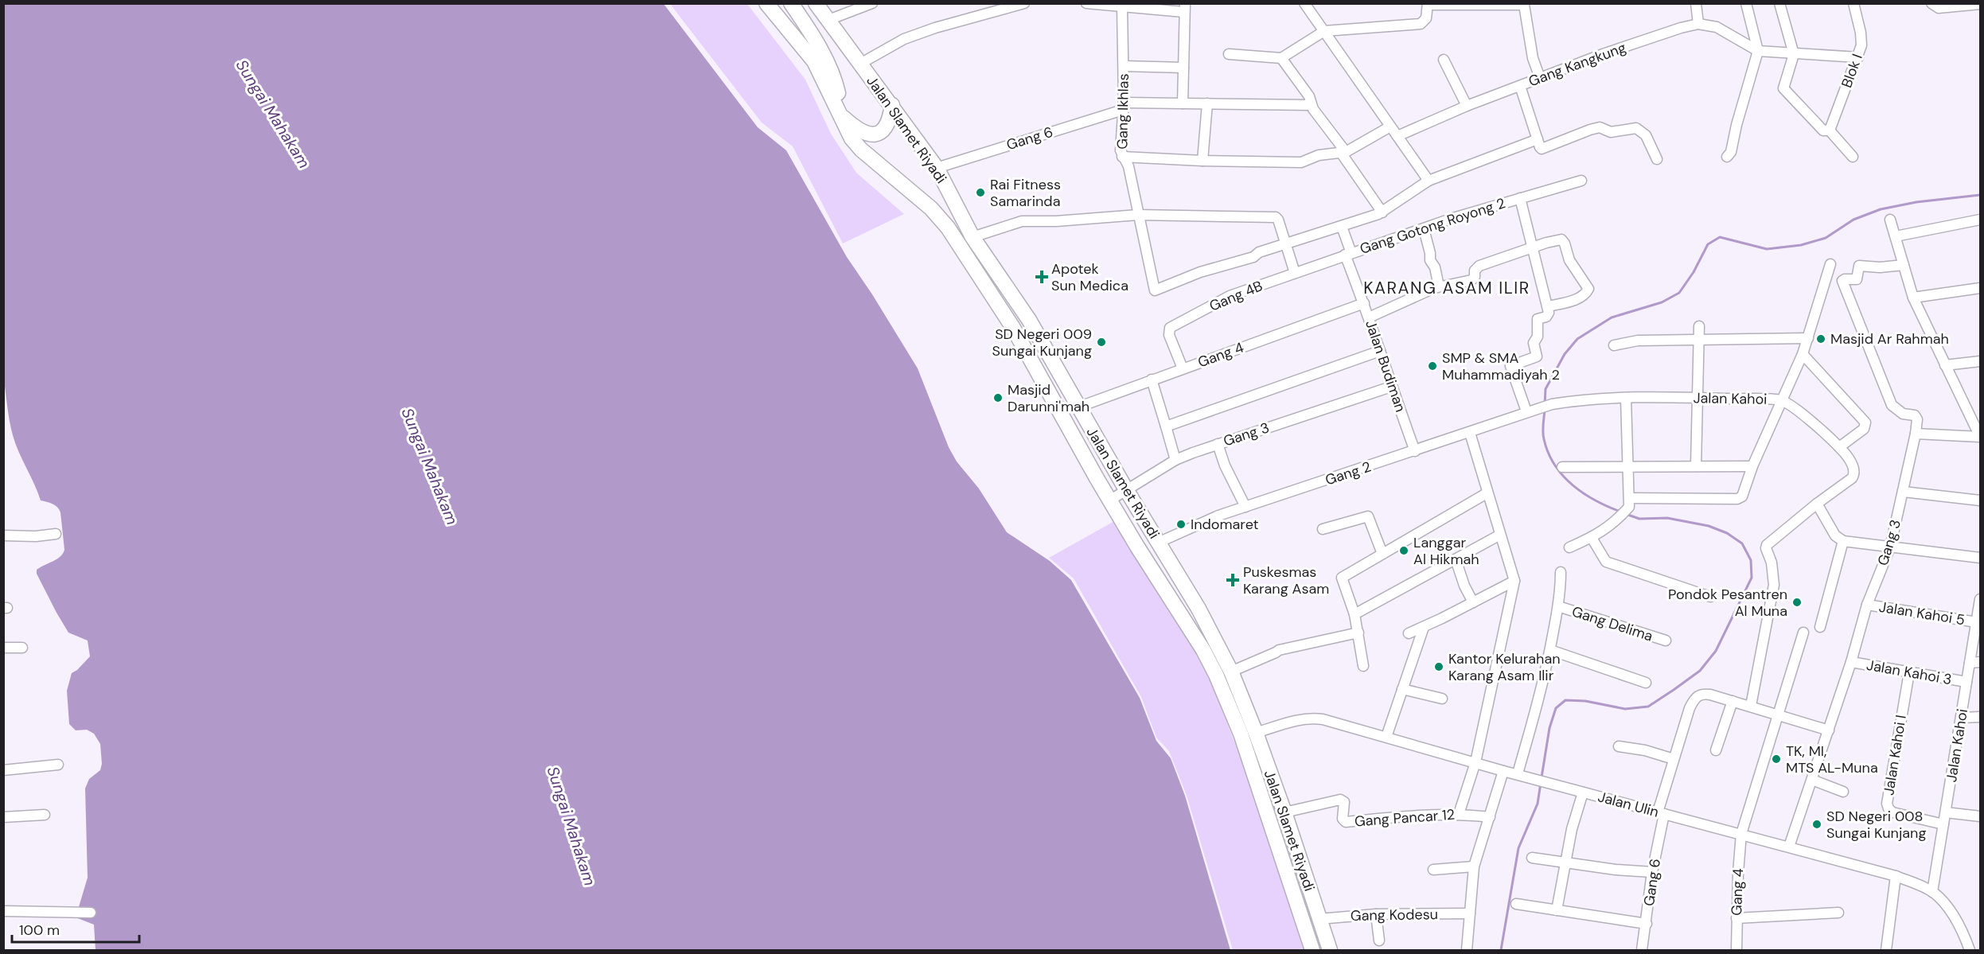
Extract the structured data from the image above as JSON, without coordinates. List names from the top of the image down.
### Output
{
  "streets": {
    "highway": ["Jalan Slamet Riyadi"],
    "street": [
      "Gang Kangkung",
      "Blok I",
      "Gang Ikhlas",
      "Gang 6",
      "Gang Gotong Royong 2",
      "Gang 4B",
      "Gang 4",
      "Jalan Budiman",
      "Jalan Kahoi",
      "Gang 3",
      "Gang 2",
      "Jalan Kahoi 5",
      "Gang Delima",
      "Jalan Kahoi 3",
      "Jalan Kahoi I",
      "Jalan Ulin",
      "Gang Pancar 12",
      "Gang Kodesu"
    ]
  },
  "crossings": [
    ["Gang Ikhlas", "Gang 6"],
    ["Jalan Slamet Riyadi", "Gang 6"],
    ["Jalan Slamet Riyadi", "Gang 4"],
    ["Jalan Slamet Riyadi", "Gang 3"],
    ["Jalan Slamet Riyadi", "Gang 2"],
    ["Jalan Slamet Riyadi", "Jalan Ulin"],
    ["Jalan Slamet Riyadi", "Gang Pancar 12"],
    ["Jalan Slamet Riyadi", "Gang Kodesu"],
    ["Gang 6", "Jalan Ulin"],
    ["Gang Gotong Royong 2", "Gang 4B"],
    ["Gang Gotong Royong 2", "Jalan Budiman"],
    ["Gang 4B", "Gang 4"],
    ["Gang 4B", "Jalan Budiman"],
    ["Gang 4", "Jalan Budiman"],
    ["Gang 4", "Jalan Ulin"],
    ["Jalan Budiman", "Gang 3"],
    ["Jalan Budiman", "Gang 2"],
    ["Jalan Kahoi", "Gang 2"],
    ["Jalan Kahoi", "Jalan Kahoi 5"],
    ["Jalan Kahoi", "Jalan Kahoi 3"],
    ["Jalan Kahoi", "Jalan Kahoi I"],
    ["Jalan Kahoi", "Jalan Ulin"],
    ["Gang 3", "Jalan Kahoi 5"],
    ["Gang 3", "Jalan Kahoi 3"],
    ["Gang 3", "Jalan Ulin"],
    ["Jalan Kahoi 3", "Jalan Kahoi I"]
  ],
  "districts": ["KARANG ASAM ILIR"],
  "water": ["Sungai Mahakam"],
  "places": {
    "other": [
      "Rai Fitness Samarinda",
      "Masjid Ar Rahmah",
      "SD Negeri 009 Sungai Kunjang",
      "SMP & SMA Muhammadiyah 2",
      "Masjid Darunni'mah",
      "Indomaret",
      "Langgar Al Hikmah",
      "Pondok Pesantren Al Muna",
      "Kantor Kelurahan Karang Asam Ilir",
      "TK, MI, MTS AL-Muna",
      "SD Negeri 008 Sungai Kunjang"
    ],
    "health": ["Apotek Sun Medica", "Puskesmas Karang Asam"]
  },
  "scale_bar": "100 m"
}
